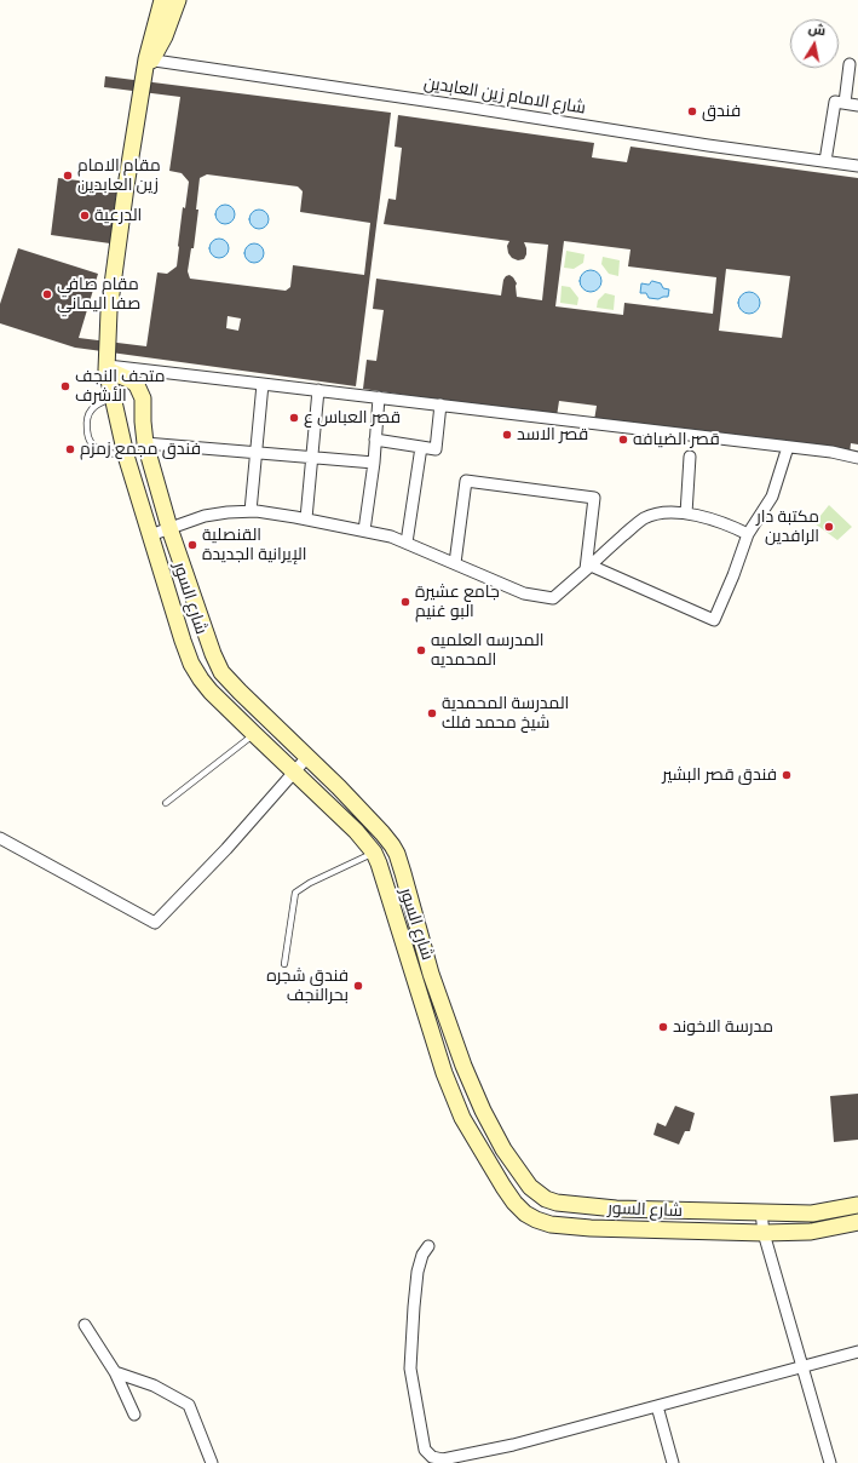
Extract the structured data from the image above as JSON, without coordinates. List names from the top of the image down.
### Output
{
  "streets": {
    "main road": ["شارع السور"],
    "street": ["شارع الامام زين العابدين"]
  },
  "crossings": [
    ["شارع الامام زين العابدين", "شارع السور"]
  ],
  "places": [
    "فندق",
    "مقام الامام زين العابدين",
    "الدرعية",
    "مقام صافي صفا اليماني",
    "متحف النجف الأشرف",
    "قصر العباس ع",
    "قصر الاسد",
    "قصر الضيافه",
    "فندق مجمع زمزم",
    "مكتبة دار الرافدين",
    "القنصلية الإيرانية الجديدة",
    "جامع عشيرة البو غنيم",
    "المدرسه العلمیه المحمدیه",
    "المدرسة المحمدية شيخ محمد فلك",
    "فندق قصر البشير",
    "فندق شجره بحرالنجف",
    "مدرسة الاخوند"
  ],
  "north": "top"
}
